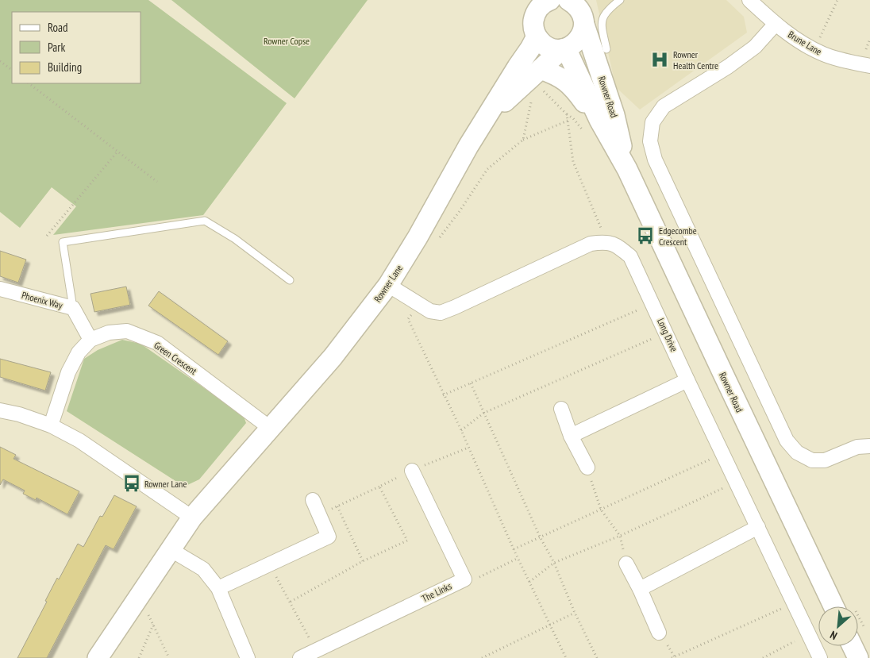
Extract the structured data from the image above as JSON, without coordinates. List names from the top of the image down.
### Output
{
  "streets": {
    "main road": ["Rowner Road", "Rowner Lane"],
    "street": [
      "Brune Lane",
      "Phoenix Way",
      "Long Drive",
      "Green Crescent",
      "The Links"
    ]
  },
  "crossings": [
    ["Rowner Road", "Rowner Lane"],
    ["Rowner Lane", "Long Drive"],
    ["Rowner Lane", "Green Crescent"],
    ["Phoenix Way", "Green Crescent"]
  ],
  "parks": ["Rowner Copse"],
  "places": {
    "hospital": ["Rowner Health Centre"],
    "bus stop": ["Edgecombe Crescent", "Rowner Lane"]
  },
  "legend": ["Road", "Park", "Building"],
  "north": "bottom left"
}
